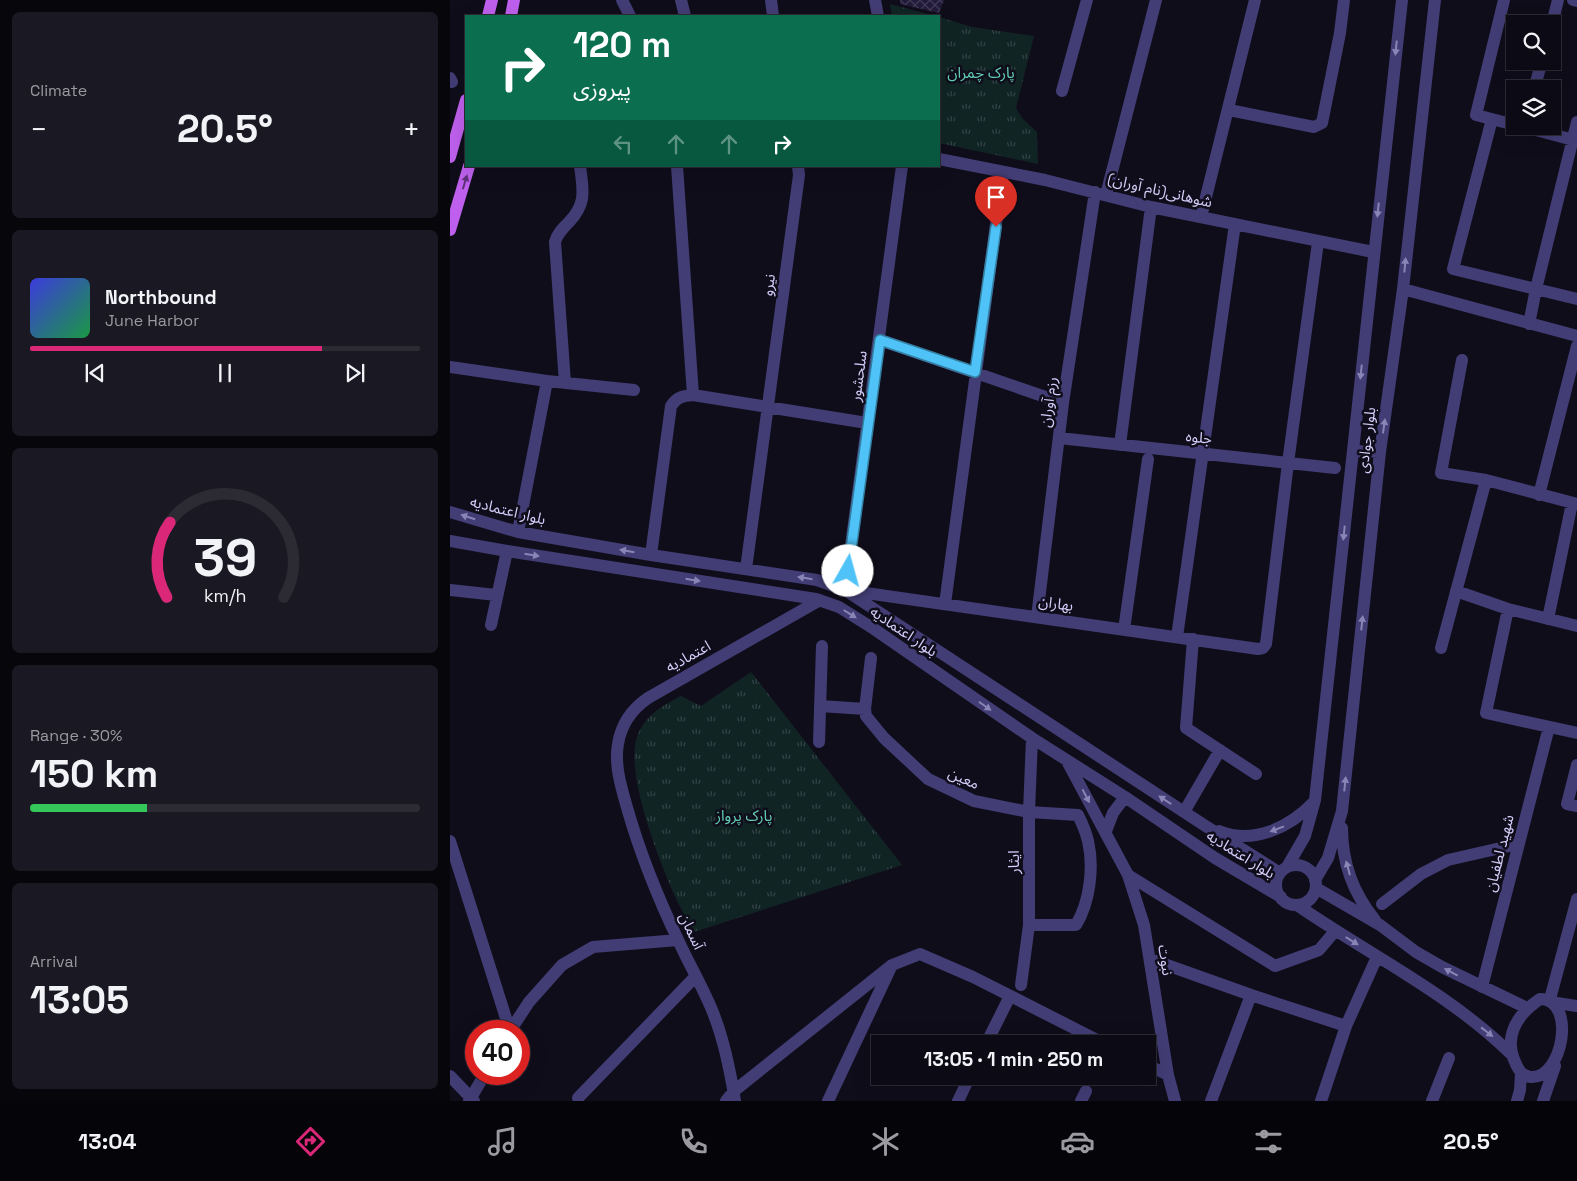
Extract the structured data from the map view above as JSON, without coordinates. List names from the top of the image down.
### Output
{
  "streets": {
    "street": [
      "شوهانی(نام آوران)",
      "نیرو",
      "سلحشور",
      "رزم آوران",
      "جلوه",
      "بلوار جوادی",
      "بلوار اعتمادیه",
      "بهاران",
      "اعتمادیه",
      "معین",
      "شهید لطفیان",
      "ایثار",
      "آسمان",
      "نبوت"
    ]
  },
  "crossings": [
    ["شوهانی(نام آوران)", "رزم آوران"],
    ["شوهانی(نام آوران)", "بلوار جوادی"],
    ["نیرو", "بلوار اعتمادیه"],
    ["سلحشور", "بلوار اعتمادیه"],
    ["سلحشور", "بهاران"],
    ["رزم آوران", "جلوه"],
    ["رزم آوران", "بهاران"],
    ["جلوه", "بهاران"],
    ["بلوار جوادی", "بلوار اعتمادیه"],
    ["بلوار اعتمادیه", "بهاران"],
    ["بلوار اعتمادیه", "اعتمادیه"],
    ["بلوار اعتمادیه", "ایثار"],
    ["بلوار اعتمادیه", "نبوت"],
    ["اعتمادیه", "آسمان"],
    ["معین", "ایثار"],
    ["معین", "نبوت"]
  ],
  "parks": ["پارک چمران", "پارک پرواز"],
  "page": {
    "tile": [
      "Climate",
      ["Range · 30%", "150 km"],
      ["Arrival", "13:05"]
    ],
    "turn": ["120 m", "پیروزی"],
    "heat": ["−", "20.5°", "+"],
    "song": ["Northbound", "June Harbor"],
    "limit": "40",
    "trip": "13:05 · 1 min · 250 m",
    "tabs": ["13:04", "20.5°"],
    "gauge": ["39", "km/h"]
  }
}
